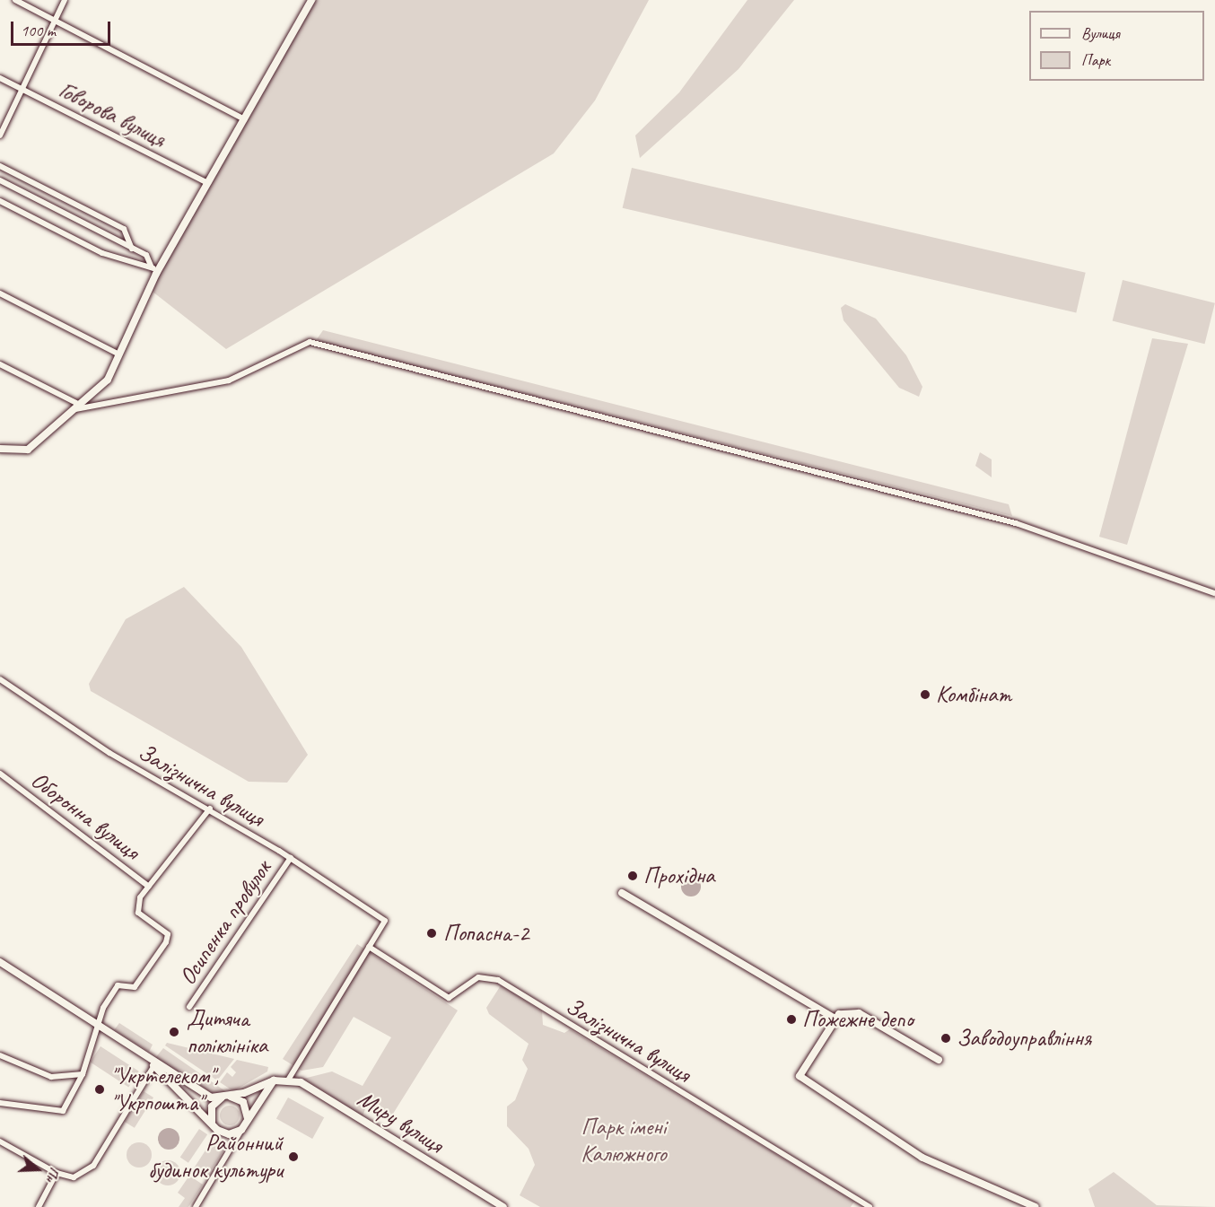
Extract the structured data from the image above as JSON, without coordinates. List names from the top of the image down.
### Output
{
  "streets": {
    "street": [
      "Говорова вулиця",
      "Залізнична вулиця",
      "Оборонна вулиця",
      "Осипенка провулок",
      "Миру вулиця"
    ]
  },
  "crossings": [
    ["Залізнична вулиця", "Осипенка провулок"]
  ],
  "parks": ["Парк імені Калюжного"],
  "places": [
    "Комбінат",
    "Прохідна",
    "Попасна-2",
    "Пожежне депо",
    "Дитяча поліклініка",
    "Заводоуправління",
    "\"Укртелеком\", \"Укрпошта\"",
    "Районний будинок культури"
  ],
  "legend": ["Вулиця", "Парк"],
  "scale_bar": "100 m",
  "north": "right"
}
